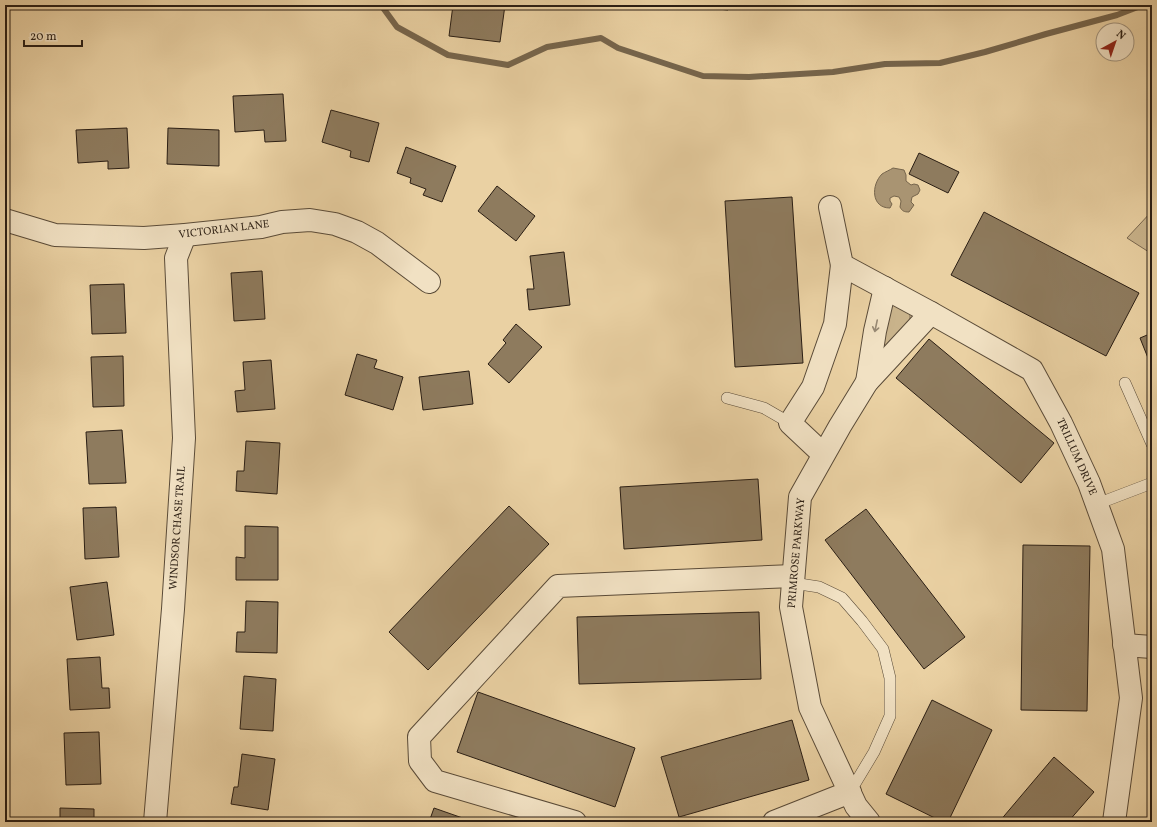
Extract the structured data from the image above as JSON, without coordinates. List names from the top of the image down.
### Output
{
  "streets": {
    "street": [
      "VICTORIAN LANE",
      "TRILLUM DRIVE",
      "WINDSOR CHASE TRAIL",
      "PRIMROSE PARKWAY"
    ]
  },
  "crossings": [
    ["VICTORIAN LANE", "WINDSOR CHASE TRAIL"],
    ["TRILLUM DRIVE", "PRIMROSE PARKWAY"]
  ],
  "scale_bar": "20 m",
  "north": "top right"
}
